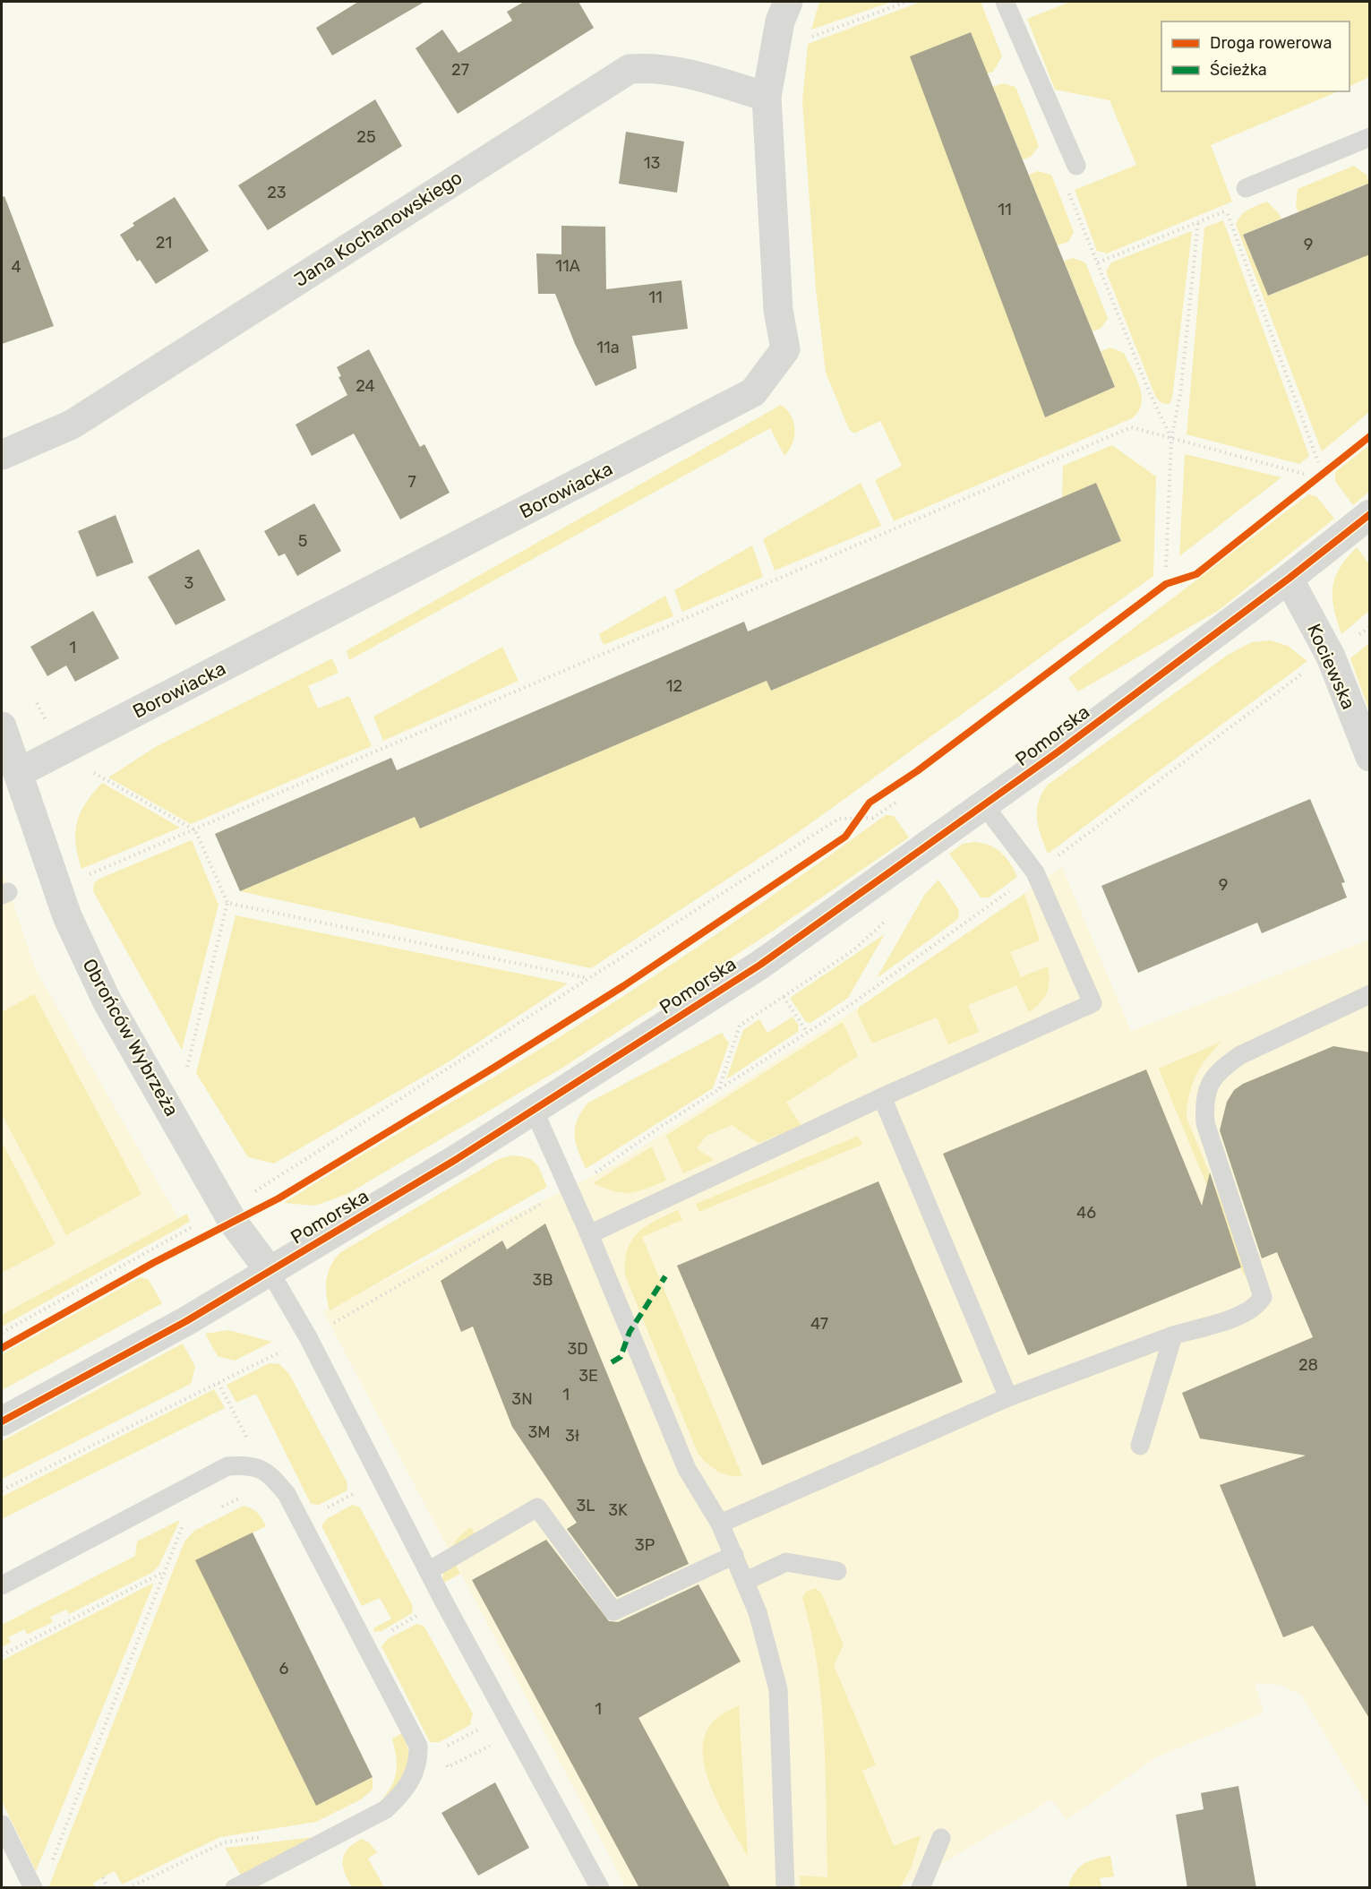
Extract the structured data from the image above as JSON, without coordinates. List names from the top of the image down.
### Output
{
  "streets": {
    "street": [
      "Jana Kochanowskiego",
      "Borowiacka",
      "Kociewska",
      "Pomorska",
      "Obrońców Wybrzeża"
    ]
  },
  "crossings": [
    ["Jana Kochanowskiego", "Borowiacka"],
    ["Borowiacka", "Obrońców Wybrzeża"],
    ["Kociewska", "Pomorska"],
    ["Pomorska", "Obrońców Wybrzeża"]
  ],
  "house_numbers": [
    "27",
    "25",
    "13",
    "23",
    "11",
    "21",
    "9",
    "11A",
    "4",
    "11",
    "11a",
    "24",
    "7",
    "5",
    "3",
    "1",
    "12",
    "9",
    "46",
    "3B",
    "47",
    "3D",
    "28",
    "3E",
    "1",
    "3N",
    "3M",
    "3ł",
    "3L",
    "3K",
    "3P",
    "6",
    "1"
  ],
  "legend": ["Droga rowerowa", "Ścieżka"]
}
